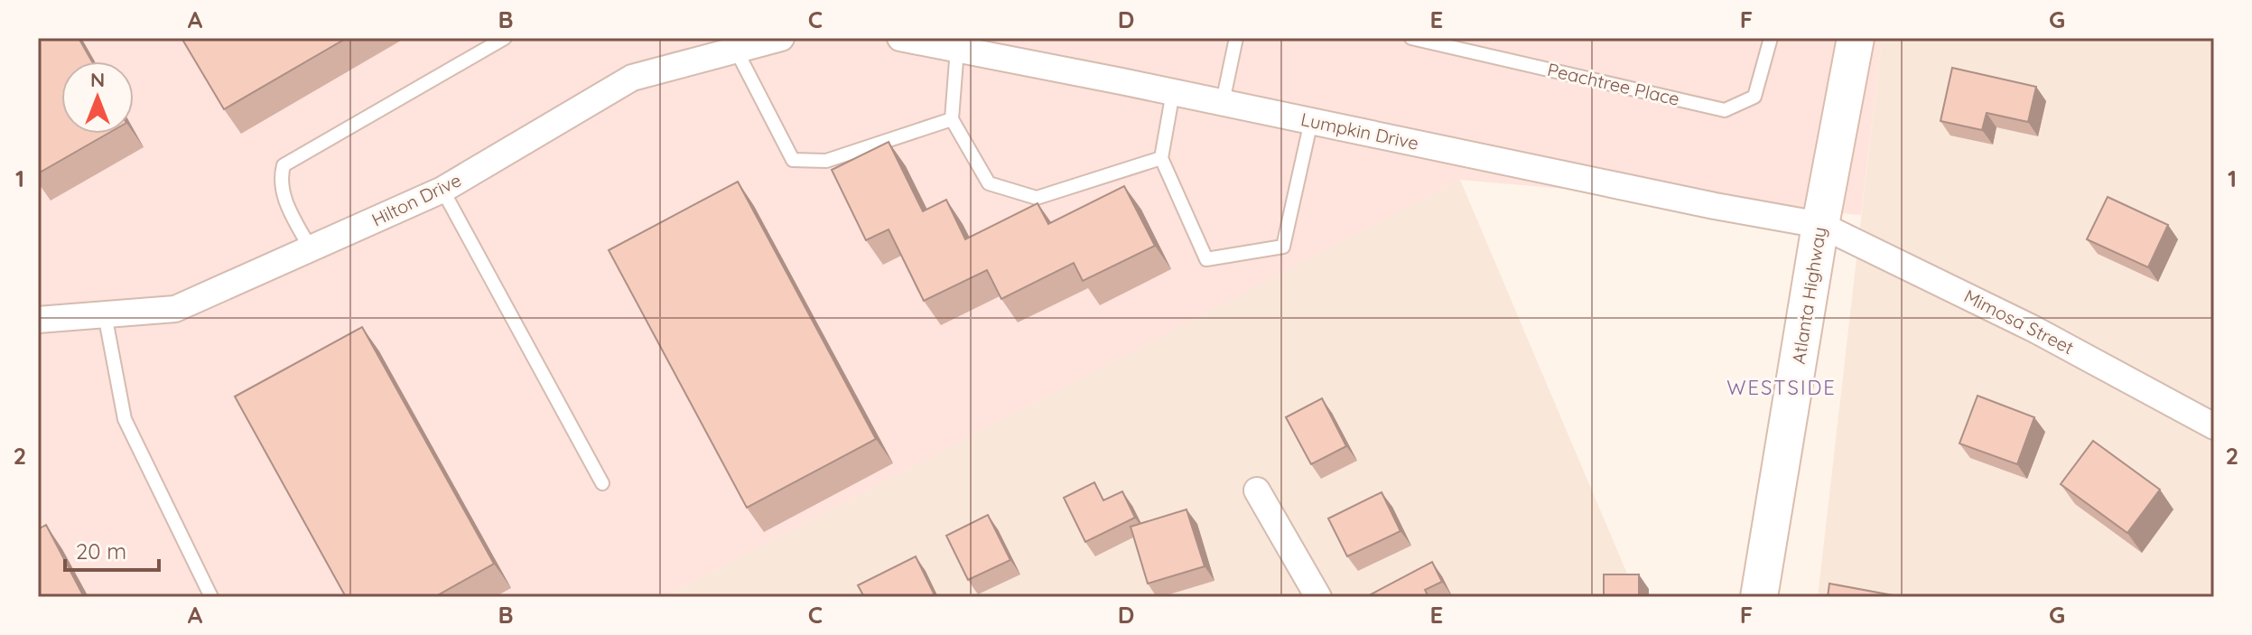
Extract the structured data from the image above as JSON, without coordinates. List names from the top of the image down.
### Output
{
  "streets": {
    "main road": ["Atlanta Highway"],
    "street": ["Lumpkin Drive", "Hilton Drive", "Mimosa Street"],
    "lane": ["Peachtree Place"]
  },
  "crossings": [
    ["Lumpkin Drive", "Atlanta Highway"],
    ["Lumpkin Drive", "Mimosa Street"],
    ["Atlanta Highway", "Mimosa Street"]
  ],
  "districts": ["WESTSIDE"],
  "scale_bar": "20 m",
  "north": "top",
  "grid": {
    "columns": [
      "A",
      "B",
      "C",
      "D",
      "E",
      "F",
      "G"
    ],
    "rows": ["1", "2"]
  }
}
